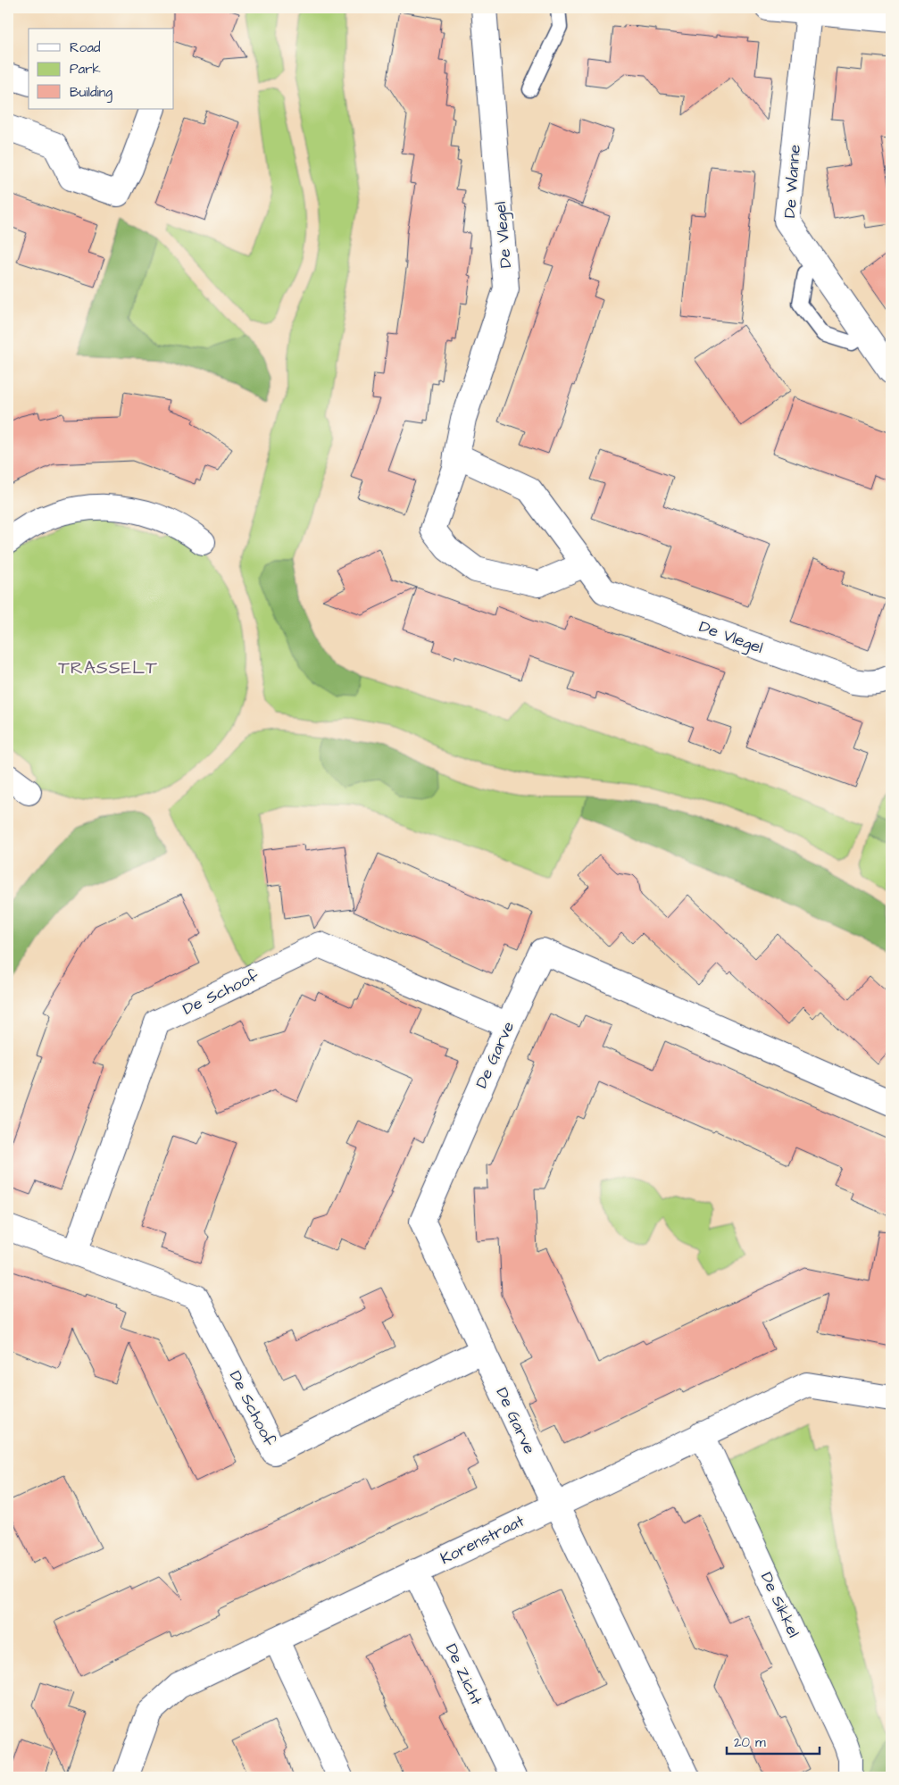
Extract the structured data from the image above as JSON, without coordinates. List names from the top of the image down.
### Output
{
  "streets": {
    "street": [
      "De Wanne",
      "De Vlegel",
      "De Schoof",
      "De Garve",
      "Korenstraat",
      "De Sikkel",
      "De Zicht"
    ]
  },
  "crossings": [
    ["De Schoof", "De Garve"],
    ["De Garve", "Korenstraat"],
    ["Korenstraat", "De Sikkel"],
    ["Korenstraat", "De Zicht"]
  ],
  "districts": ["TRASSELT"],
  "legend": ["Road", "Park", "Building"],
  "scale_bar": "20 m"
}
